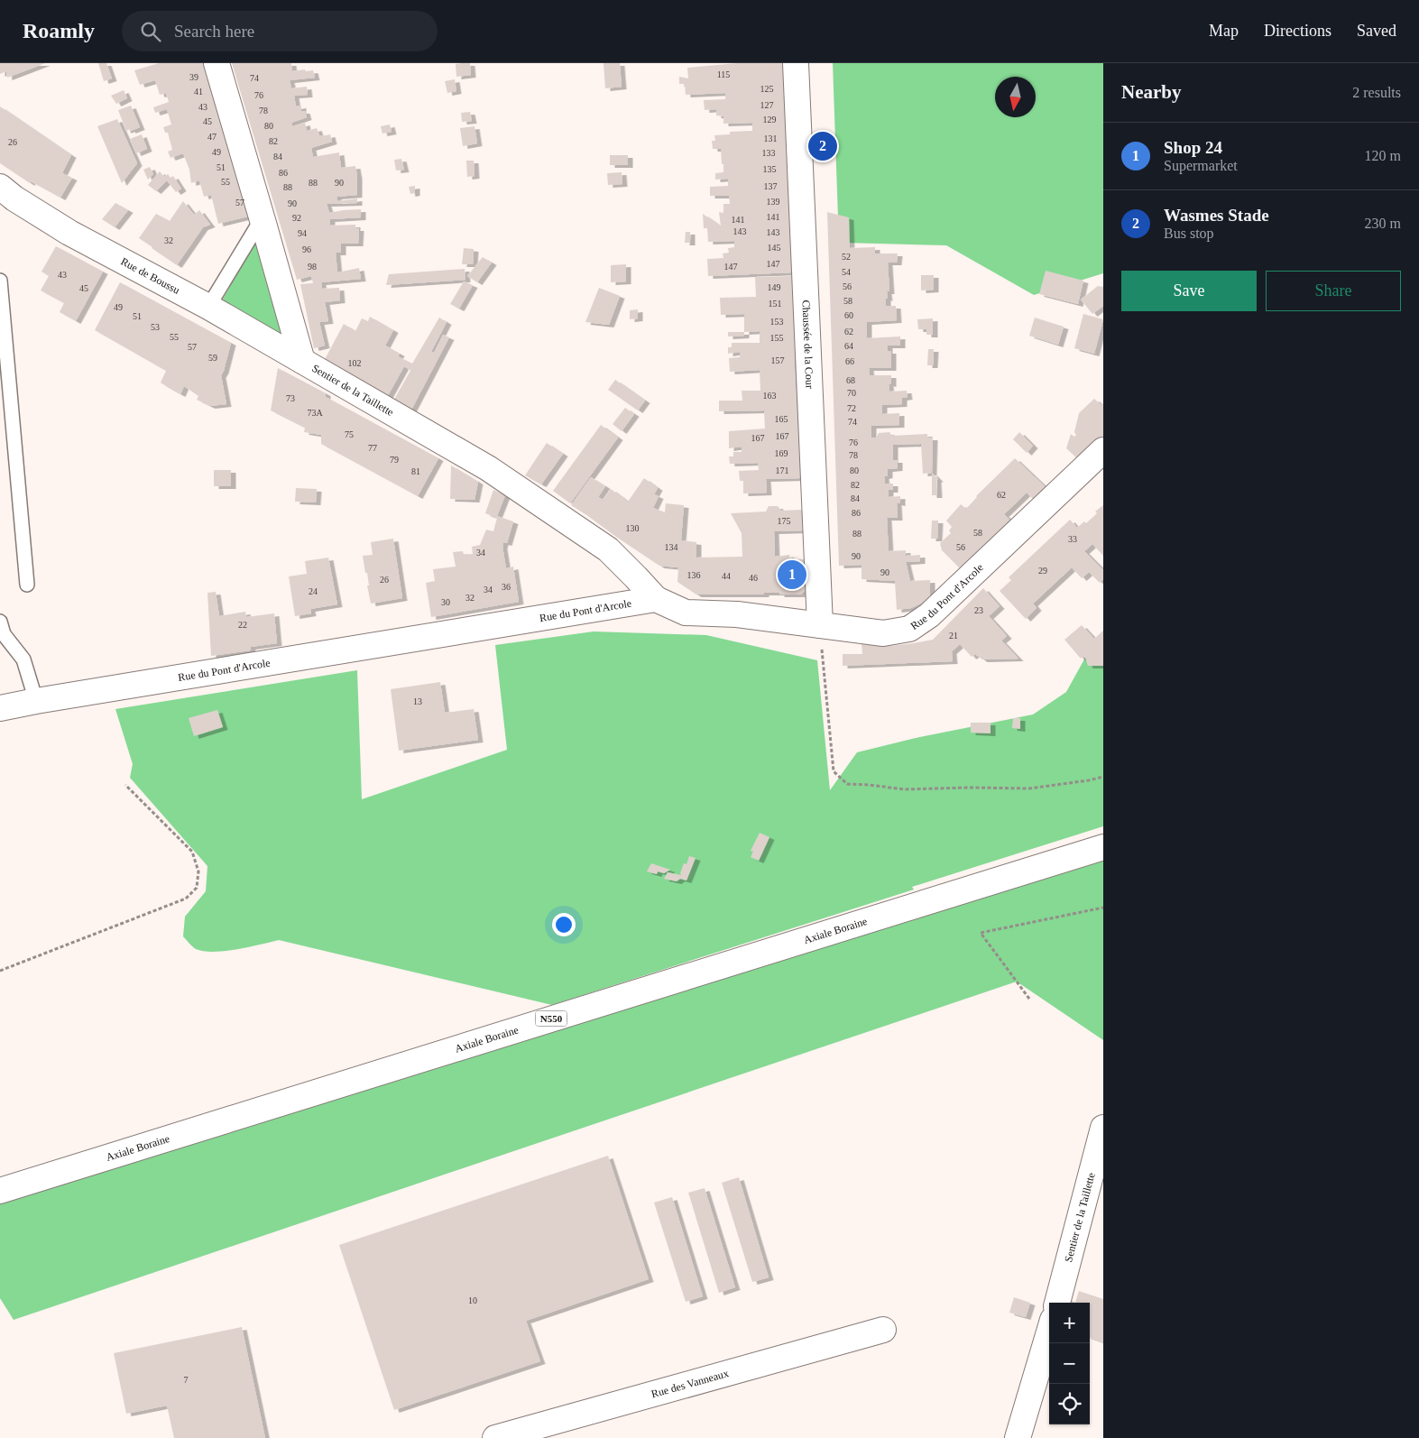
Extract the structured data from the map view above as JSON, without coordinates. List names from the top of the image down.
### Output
{
  "streets": {
    "street": [
      "Rue de Boussu",
      "Chaussée de la Cour",
      "Sentier de la Taillette",
      "Rue du Pont d'Arcole",
      "Axiale Boraine",
      "N550",
      "Rue des Vanneaux"
    ]
  },
  "crossings": [
    ["Rue de Boussu", "Sentier de la Taillette"],
    ["Chaussée de la Cour", "Rue du Pont d'Arcole"],
    ["Sentier de la Taillette", "Rue du Pont d'Arcole"]
  ],
  "house_numbers": [
    "115",
    "39",
    "74",
    "125",
    "41",
    "76",
    "127",
    "43",
    "78",
    "129",
    "45",
    "80",
    "47",
    "131",
    "82",
    "26",
    "49",
    "133",
    "84",
    "51",
    "135",
    "86",
    "55",
    "88",
    "90",
    "137",
    "88",
    "139",
    "57",
    "90",
    "141",
    "92",
    "141",
    "143",
    "143",
    "94",
    "32",
    "145",
    "96",
    "52",
    "147",
    "98",
    "147",
    "54",
    "43",
    "56",
    "149",
    "45",
    "58",
    "151",
    "49",
    "60",
    "51",
    "153",
    "53",
    "62",
    "55",
    "155",
    "64",
    "57",
    "59",
    "157",
    "66",
    "102",
    "68",
    "70",
    "163",
    "73",
    "72",
    "73A",
    "165",
    "74",
    "75",
    "167",
    "167",
    "76",
    "77",
    "169",
    "78",
    "79",
    "171",
    "80",
    "81",
    "82",
    "62",
    "84",
    "86",
    "175",
    "130",
    "58",
    "88",
    "33",
    "134",
    "56",
    "34",
    "90",
    "29",
    "90",
    "136",
    "44",
    "46",
    "26",
    "36",
    "34",
    "24",
    "32",
    "30",
    "23",
    "22",
    "21",
    "13",
    "10",
    "7"
  ],
  "north": "bottom",
  "page": {
    "header": "Roamly",
    "search": "Search here",
    "nav": ["Map", "Directions", "Saved"],
    "heading": ["Nearby", "2 results"],
    "list": [
      {
        "mark": "1",
        "name": "Shop 24",
        "note": "Supermarket",
        "value": "120 m"
      },
      {
        "mark": "2",
        "name": "Wasmes Stade",
        "note": "Bus stop",
        "value": "230 m"
      }
    ],
    "pins": ["2", "1"],
    "buttons": ["Save", "Share"],
    "map_buttons": ["+", "−"]
  }
}
